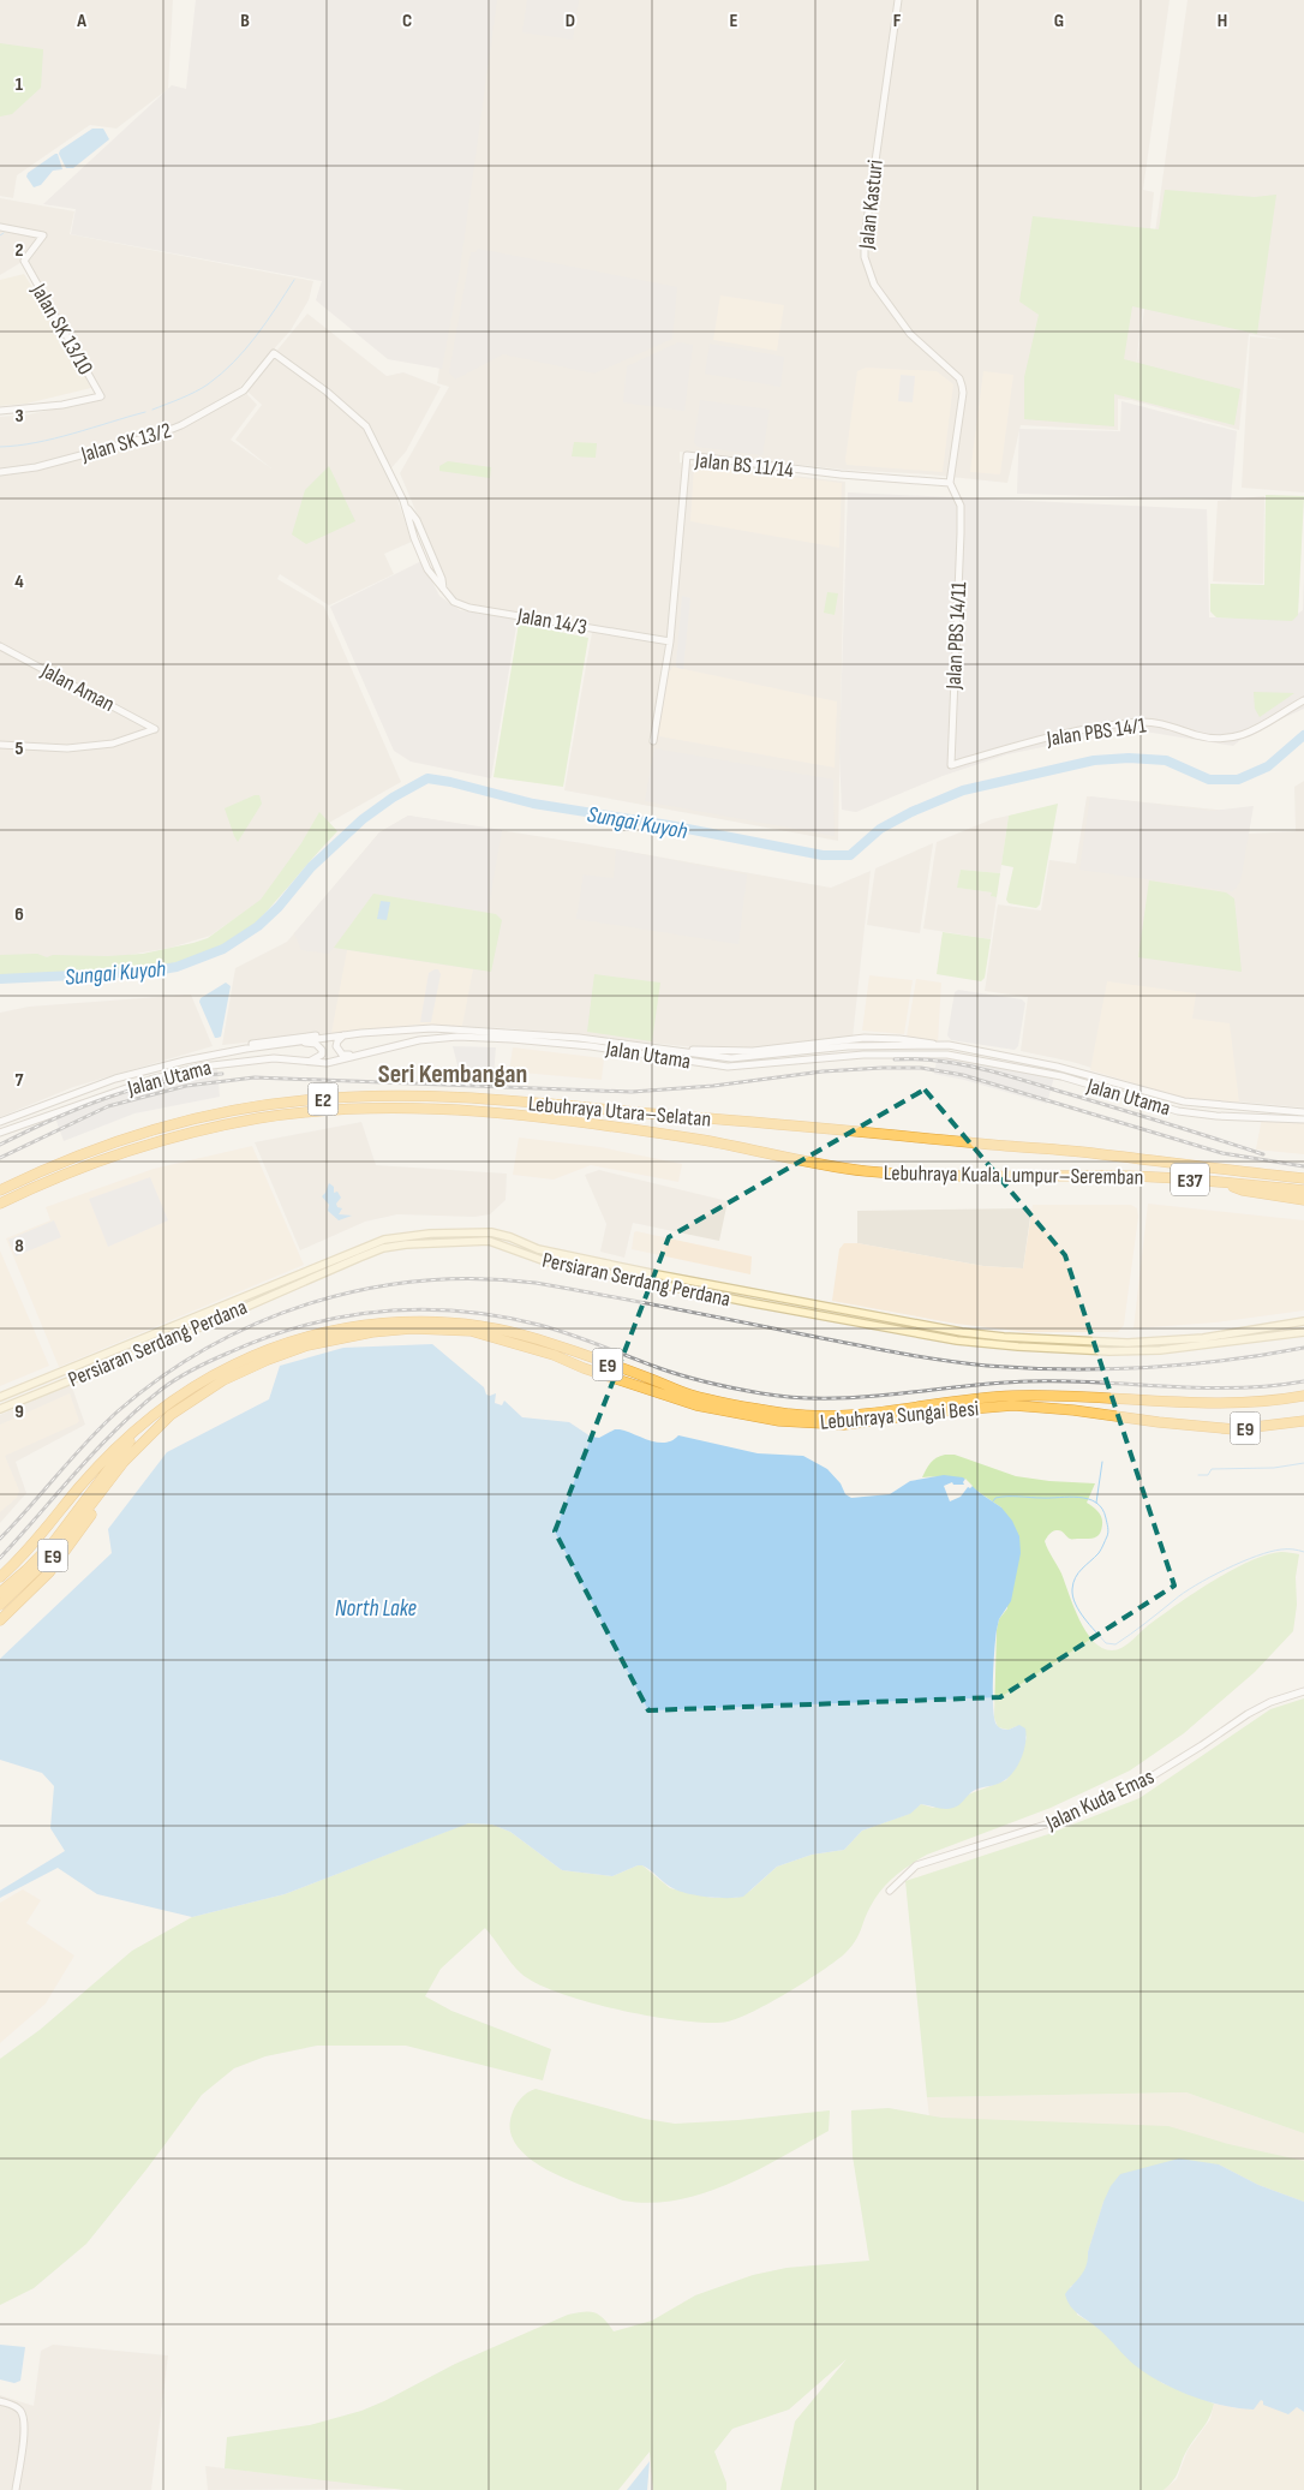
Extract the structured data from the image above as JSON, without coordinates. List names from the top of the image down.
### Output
{
  "streets": {
    "highway": [
      "E2",
      "Lebuhraya Utara–Selatan",
      "Lebuhraya Kuala Lumpur–Seremban",
      "E37",
      "E9",
      "Lebuhraya Sungai Besi"
    ],
    "main road": ["Persiaran Serdang Perdana"],
    "street": [
      "Jalan Kasturi",
      "Jalan SK 13/10",
      "Jalan SK 13/2",
      "Jalan BS 11/14",
      "Jalan 14/3",
      "Jalan PBS 14/11",
      "Jalan Aman",
      "Jalan PBS 14/1",
      "Jalan Utama",
      "Jalan Kuda Emas"
    ]
  },
  "crossings": [
    ["Jalan Kasturi", "Jalan BS 11/14"],
    ["Jalan Kasturi", "Jalan PBS 14/11"],
    ["Jalan SK 13/2", "Jalan 14/3"],
    ["Jalan BS 11/14", "Jalan 14/3"],
    ["Jalan BS 11/14", "Jalan PBS 14/11"],
    ["Jalan PBS 14/11", "Jalan PBS 14/1"],
    ["Lebuhraya Utara–Selatan", "Lebuhraya Kuala Lumpur–Seremban"]
  ],
  "districts": ["Seri Kembangan"],
  "water": ["Sungai Kuyoh", "North Lake"],
  "grid": {
    "columns": [
      "A",
      "B",
      "C",
      "D",
      "E",
      "F",
      "G",
      "H"
    ],
    "rows": [
      "1",
      "2",
      "3",
      "4",
      "5",
      "6",
      "7",
      "8",
      "9"
    ]
  }
}
